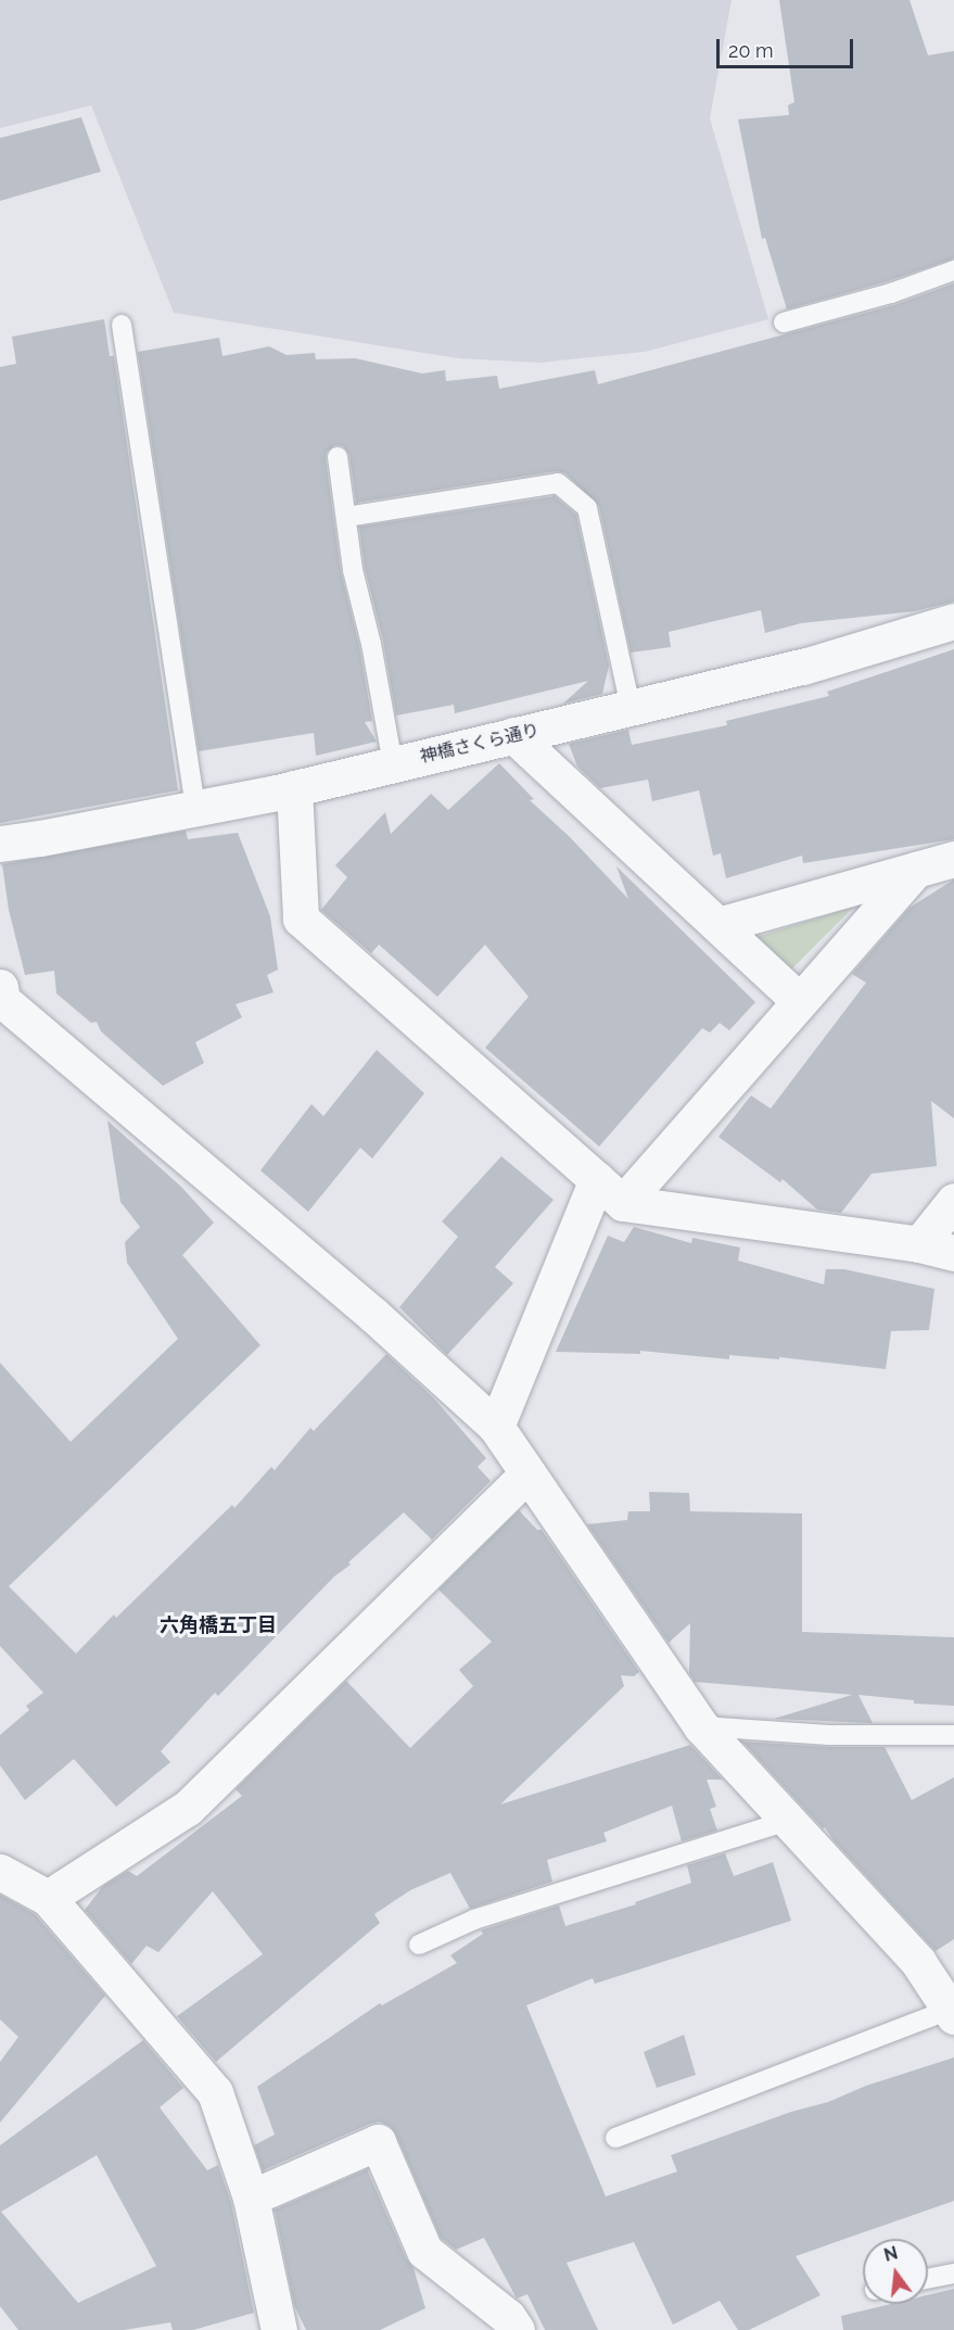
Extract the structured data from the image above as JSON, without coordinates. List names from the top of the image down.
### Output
{
  "streets": {
    "street": ["神橋さくら通り"]
  },
  "districts": ["六角橋五丁目"],
  "scale_bar": "20 m",
  "north": "top"
}
